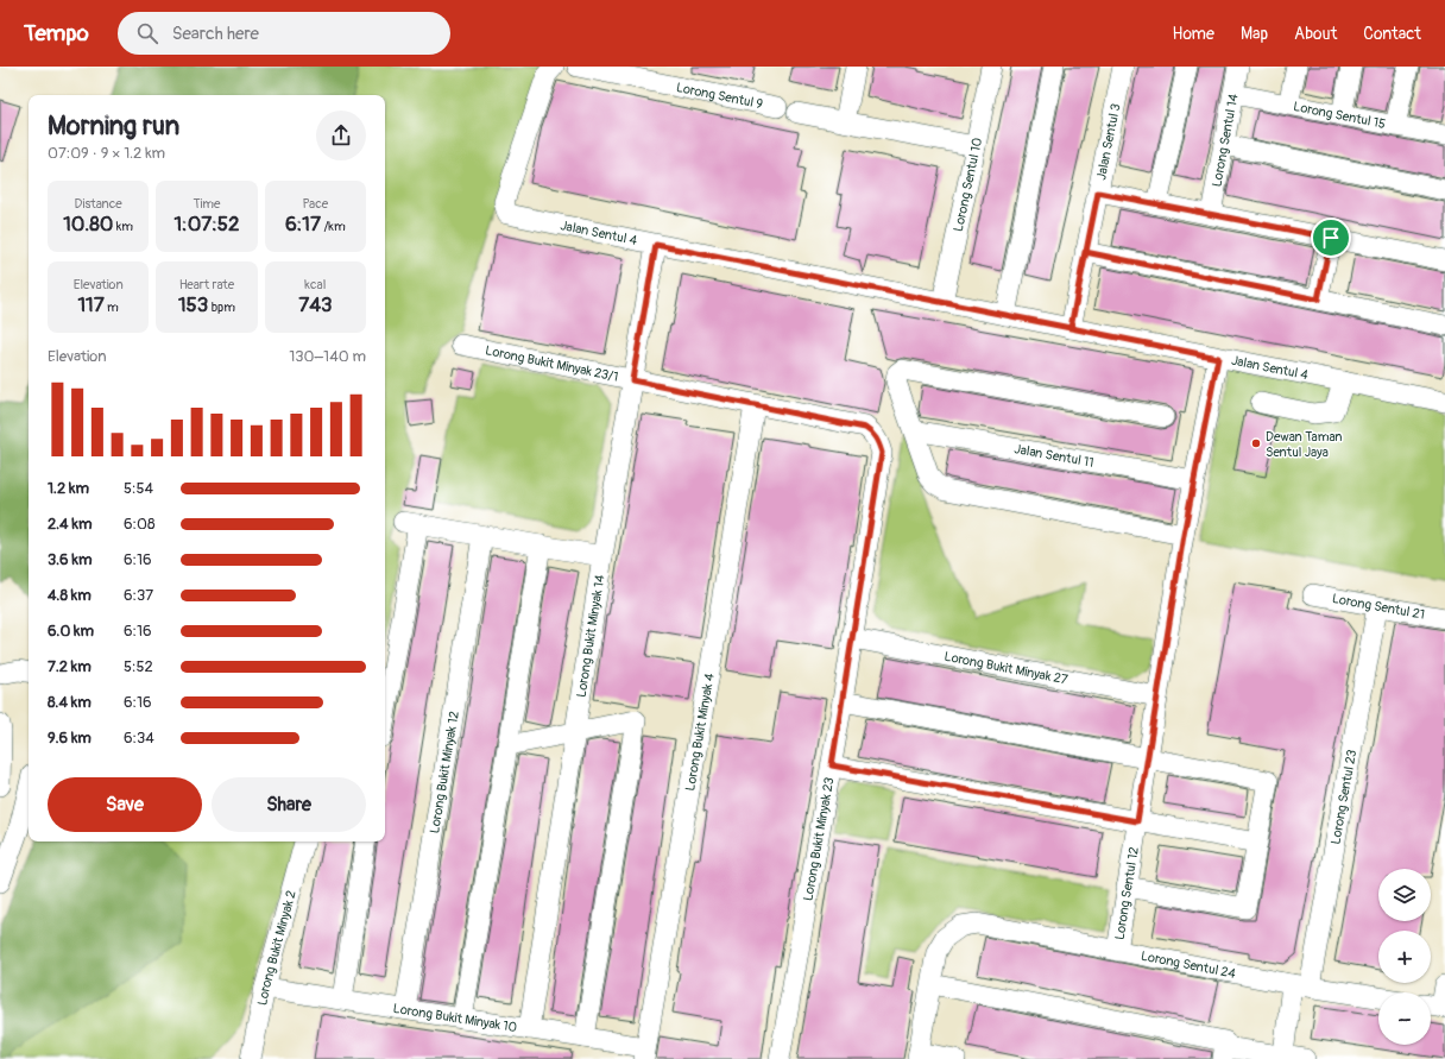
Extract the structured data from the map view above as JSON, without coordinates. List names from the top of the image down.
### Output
{
  "streets": {
    "street": [
      "Lorong Sentul 9",
      "Lorong Sentul 15",
      "Lorong Sentul 14",
      "Jalan Sentul 3",
      "Lorong Sentul 10",
      "Jalan Sentul 4",
      "Lorong Bukit Minyak 23/1",
      "Jalan Sentul 11",
      "Lorong Sentul 21",
      "Lorong Bukit Minyak 14",
      "Lorong Bukit Minyak 27",
      "Lorong Bukit Minyak 4",
      "Lorong Bukit Minyak 12",
      "Lorong Sentul 23",
      "Lorong Bukit Minyak 23",
      "Lorong Sentul 12",
      "Lorong Bukit Minyak 2",
      "Lorong Sentul 24",
      "Lorong Bukit Minyak 10"
    ]
  },
  "crossings": [
    ["Lorong Sentul 15", "Lorong Sentul 14"],
    ["Jalan Sentul 3", "Jalan Sentul 4"],
    ["Lorong Sentul 10", "Jalan Sentul 4"],
    ["Jalan Sentul 4", "Lorong Bukit Minyak 14"],
    ["Jalan Sentul 4", "Lorong Sentul 12"],
    ["Lorong Bukit Minyak 23/1", "Lorong Bukit Minyak 14"],
    ["Lorong Bukit Minyak 23/1", "Lorong Bukit Minyak 4"],
    ["Lorong Bukit Minyak 23/1", "Lorong Bukit Minyak 23"],
    ["Jalan Sentul 11", "Lorong Sentul 12"],
    ["Lorong Sentul 21", "Lorong Sentul 23"],
    ["Lorong Bukit Minyak 14", "Lorong Bukit Minyak 10"],
    ["Lorong Bukit Minyak 27", "Lorong Bukit Minyak 23"],
    ["Lorong Bukit Minyak 27", "Lorong Sentul 12"],
    ["Lorong Bukit Minyak 4", "Lorong Bukit Minyak 10"],
    ["Lorong Bukit Minyak 12", "Lorong Bukit Minyak 10"],
    ["Lorong Sentul 23", "Lorong Sentul 24"],
    ["Lorong Sentul 12", "Lorong Sentul 24"],
    ["Lorong Bukit Minyak 2", "Lorong Bukit Minyak 10"]
  ],
  "places": ["Dewan Taman Sentul Jaya"],
  "page": {
    "header": "Tempo",
    "search": "Search here",
    "nav": [
      "Home",
      "Map",
      "About",
      "Contact"
    ],
    "heading": ["Morning run", "07:09 · 9 × 1.2 km"],
    "stats": [
      ["Distance", "10.80 km"],
      ["Time", "1:07:52"],
      ["Pace", "6:17 /km"],
      ["Elevation", "117 m"],
      ["Heart rate", "153 bpm"],
      ["kcal", "743"]
    ],
    "chart": ["Elevation", "130–140 m"],
    "list": [
      {
        "name": "1.2 km",
        "note": "5:54"
      },
      {
        "name": "2.4 km",
        "note": "6:08"
      },
      {
        "name": "3.6 km",
        "note": "6:16"
      },
      {
        "name": "4.8 km",
        "note": "6:37"
      },
      {
        "name": "6.0 km",
        "note": "6:16"
      },
      {
        "name": "7.2 km",
        "note": "5:52"
      },
      {
        "name": "8.4 km",
        "note": "6:16"
      },
      {
        "name": "9.6 km",
        "note": "6:34"
      }
    ],
    "buttons": ["Save", "Share"],
    "map_buttons": ["+", "−"]
  }
}
